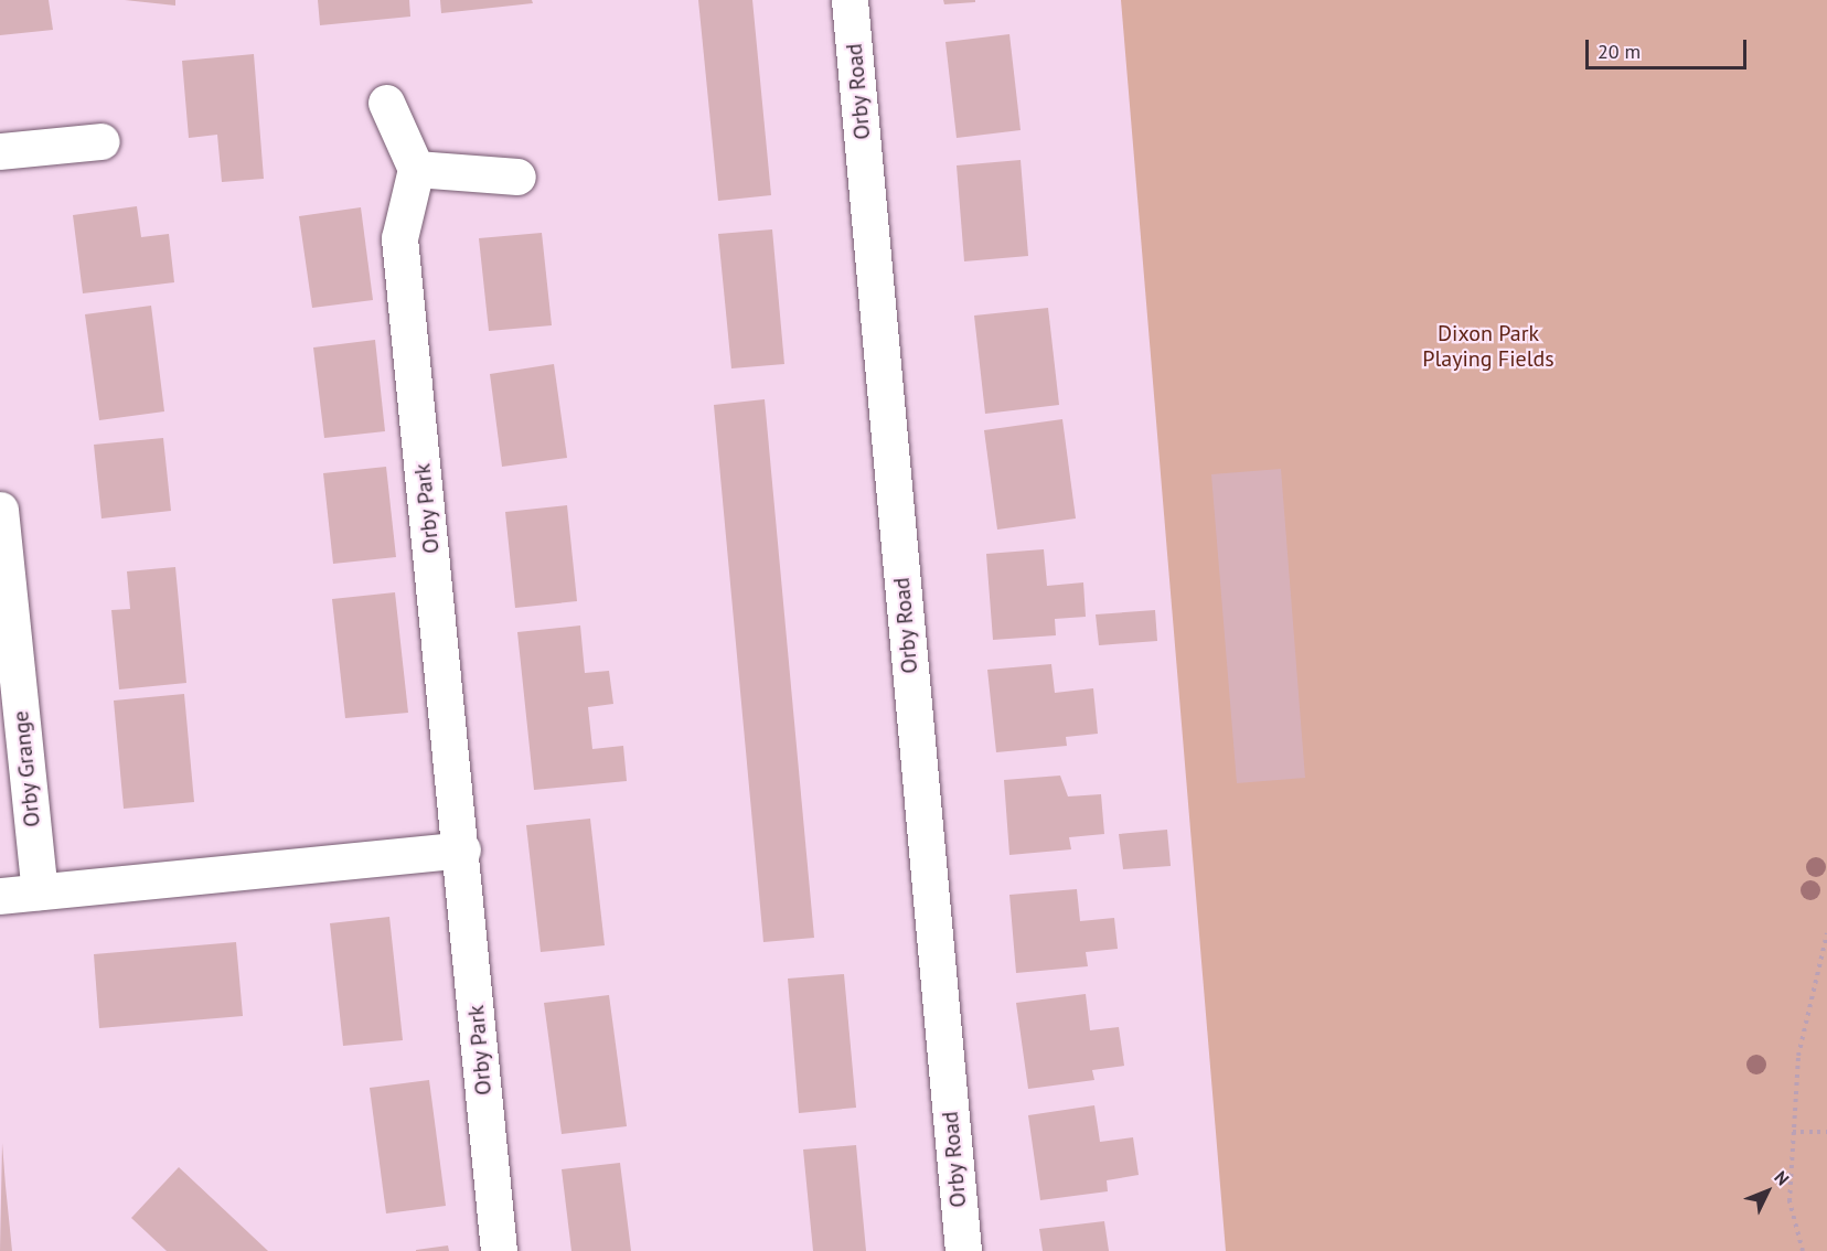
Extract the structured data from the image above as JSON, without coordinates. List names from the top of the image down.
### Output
{
  "streets": {
    "street": ["Orby Road", "Orby Park", "Orby Grange"]
  },
  "parks": ["Dixon Park Playing Fields"],
  "scale_bar": "20 m",
  "north": "top right"
}
